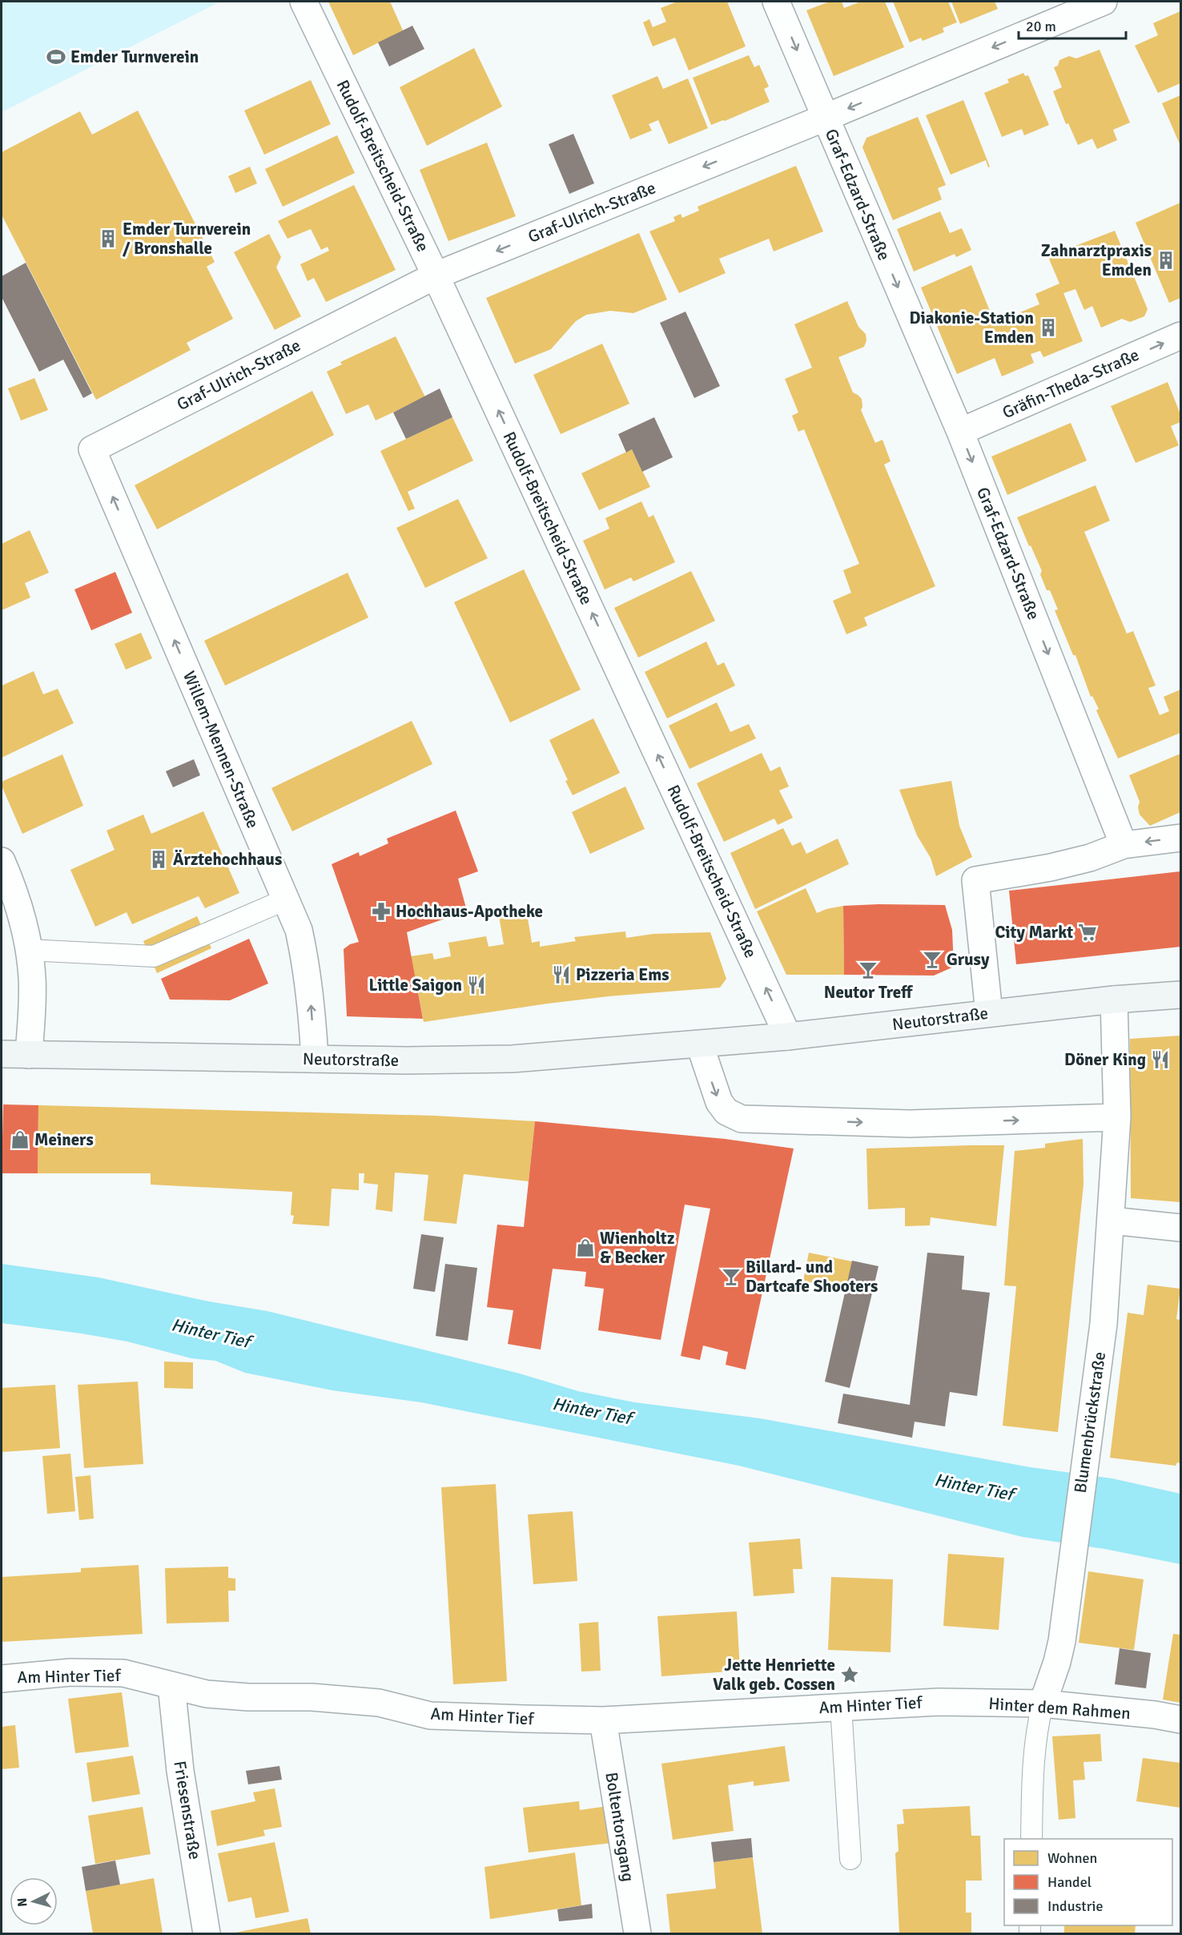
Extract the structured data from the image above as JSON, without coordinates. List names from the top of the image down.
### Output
{
  "streets": {
    "street": [
      "Rudolf-Breitscheid-Straße",
      "Graf-Edzard-Straße",
      "Graf-Ulrich-Straße",
      "Gräfin-Theda-Straße",
      "Willem-Mennen-Straße",
      "Neutorstraße",
      "Blumenbrückstraße",
      "Am Hinter Tief",
      "Hinter dem Rahmen",
      "Friesenstraße",
      "Boltentorsgang"
    ]
  },
  "crossings": [
    ["Rudolf-Breitscheid-Straße", "Graf-Ulrich-Straße"],
    ["Rudolf-Breitscheid-Straße", "Neutorstraße"],
    ["Graf-Edzard-Straße", "Graf-Ulrich-Straße"],
    ["Graf-Edzard-Straße", "Gräfin-Theda-Straße"],
    ["Graf-Ulrich-Straße", "Willem-Mennen-Straße"],
    ["Willem-Mennen-Straße", "Neutorstraße"],
    ["Neutorstraße", "Blumenbrückstraße"],
    ["Blumenbrückstraße", "Hinter dem Rahmen"],
    ["Am Hinter Tief", "Hinter dem Rahmen"],
    ["Am Hinter Tief", "Friesenstraße"],
    ["Am Hinter Tief", "Boltentorsgang"]
  ],
  "one_way": [
    "Rudolf-Breitscheid-Straße",
    "Graf-Edzard-Straße",
    "Graf-Ulrich-Straße",
    "Gräfin-Theda-Straße",
    "Willem-Mennen-Straße"
  ],
  "water": ["Hinter Tief"],
  "places": {
    "sports": ["Emder Turnverein"],
    "building": [
      "Emder Turnverein / Bronshalle",
      "Zahnarztpraxis Emden",
      "Diakonie-Station Emden",
      "Ärztehochhaus"
    ],
    "pharmacy": ["Hochhaus-Apotheke"],
    "supermarket": ["City Markt"],
    "bar": ["Grusy", "Neutor Treff", "Billard- und Dartcafe Shooters"],
    "restaurant": ["Pizzeria Ems", "Little Saigon", "Döner King"],
    "shop": ["Meiners", "Wienholtz & Becker"],
    "place": ["Jette Henriette Valk geb. Cossen"]
  },
  "legend": ["Wohnen", "Handel", "Industrie"],
  "scale_bar": "20 m",
  "north": "left"
}
